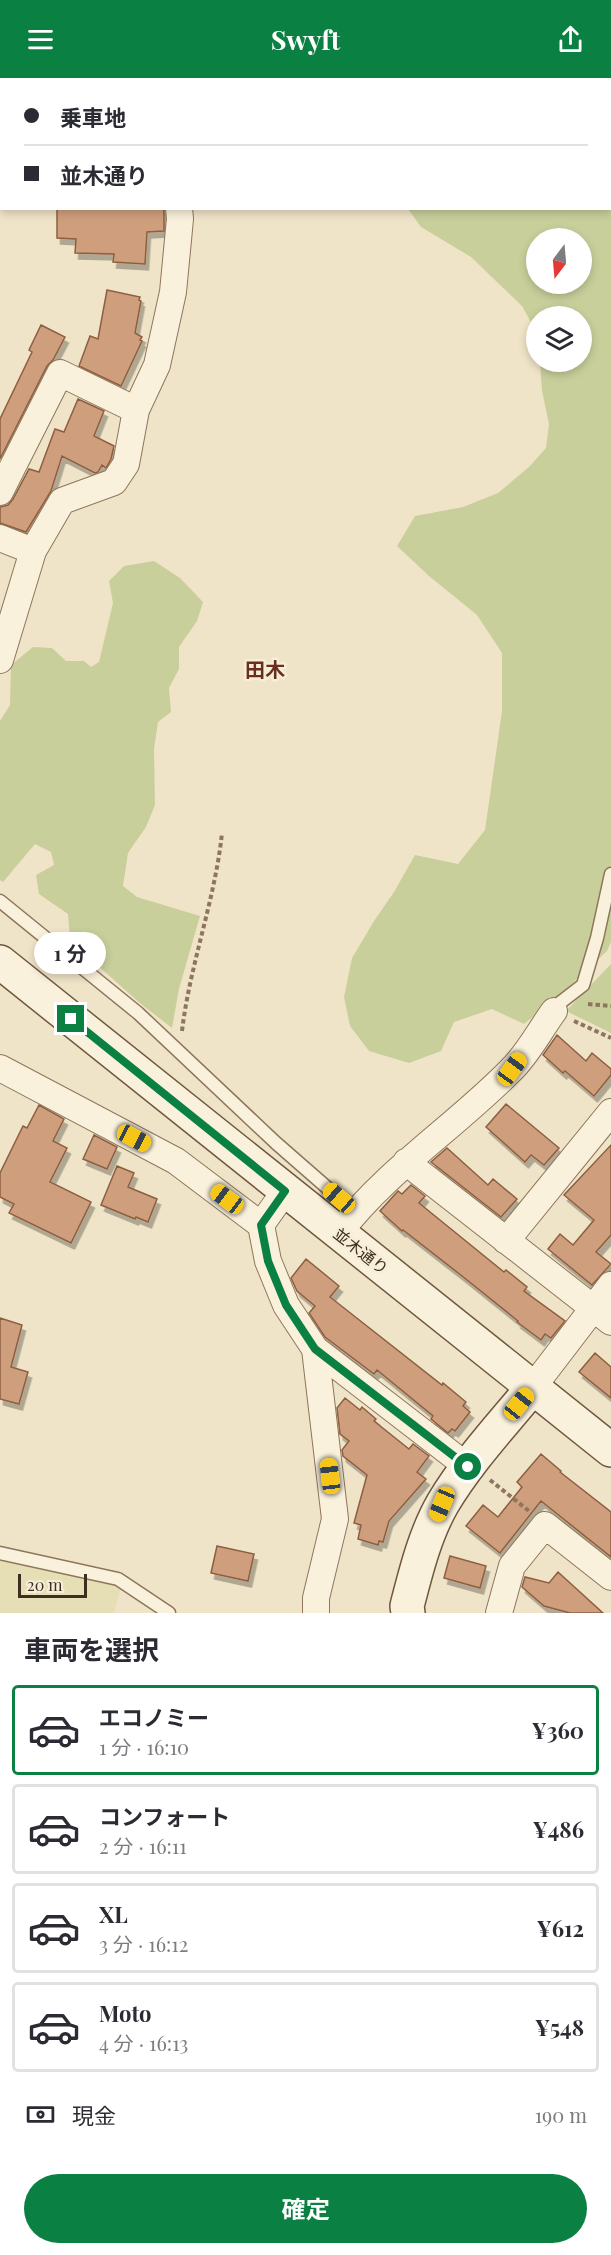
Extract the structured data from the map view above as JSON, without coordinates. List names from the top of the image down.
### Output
{
  "streets": {
    "street": ["並木通り"]
  },
  "districts": ["田木"],
  "scale_bar": "20 m",
  "north": "bottom",
  "page": {
    "header": "Swyft",
    "banner": ["乗車地", "並木通り"],
    "bubble": "1 分",
    "scale": "20 m",
    "heading": "車両を選択",
    "list": [
      {
        "name": "エコノミー",
        "note": "1 分 · 16:10",
        "value": "¥360"
      },
      {
        "name": "コンフォート",
        "note": "2 分 · 16:11",
        "value": "¥486"
      },
      {
        "name": "XL",
        "note": "3 分 · 16:12",
        "value": "¥612"
      },
      {
        "name": "Moto",
        "note": "4 分 · 16:13",
        "value": "¥548"
      }
    ],
    "pay": ["現金", "190 m"],
    "buttons": "確定"
  }
}
